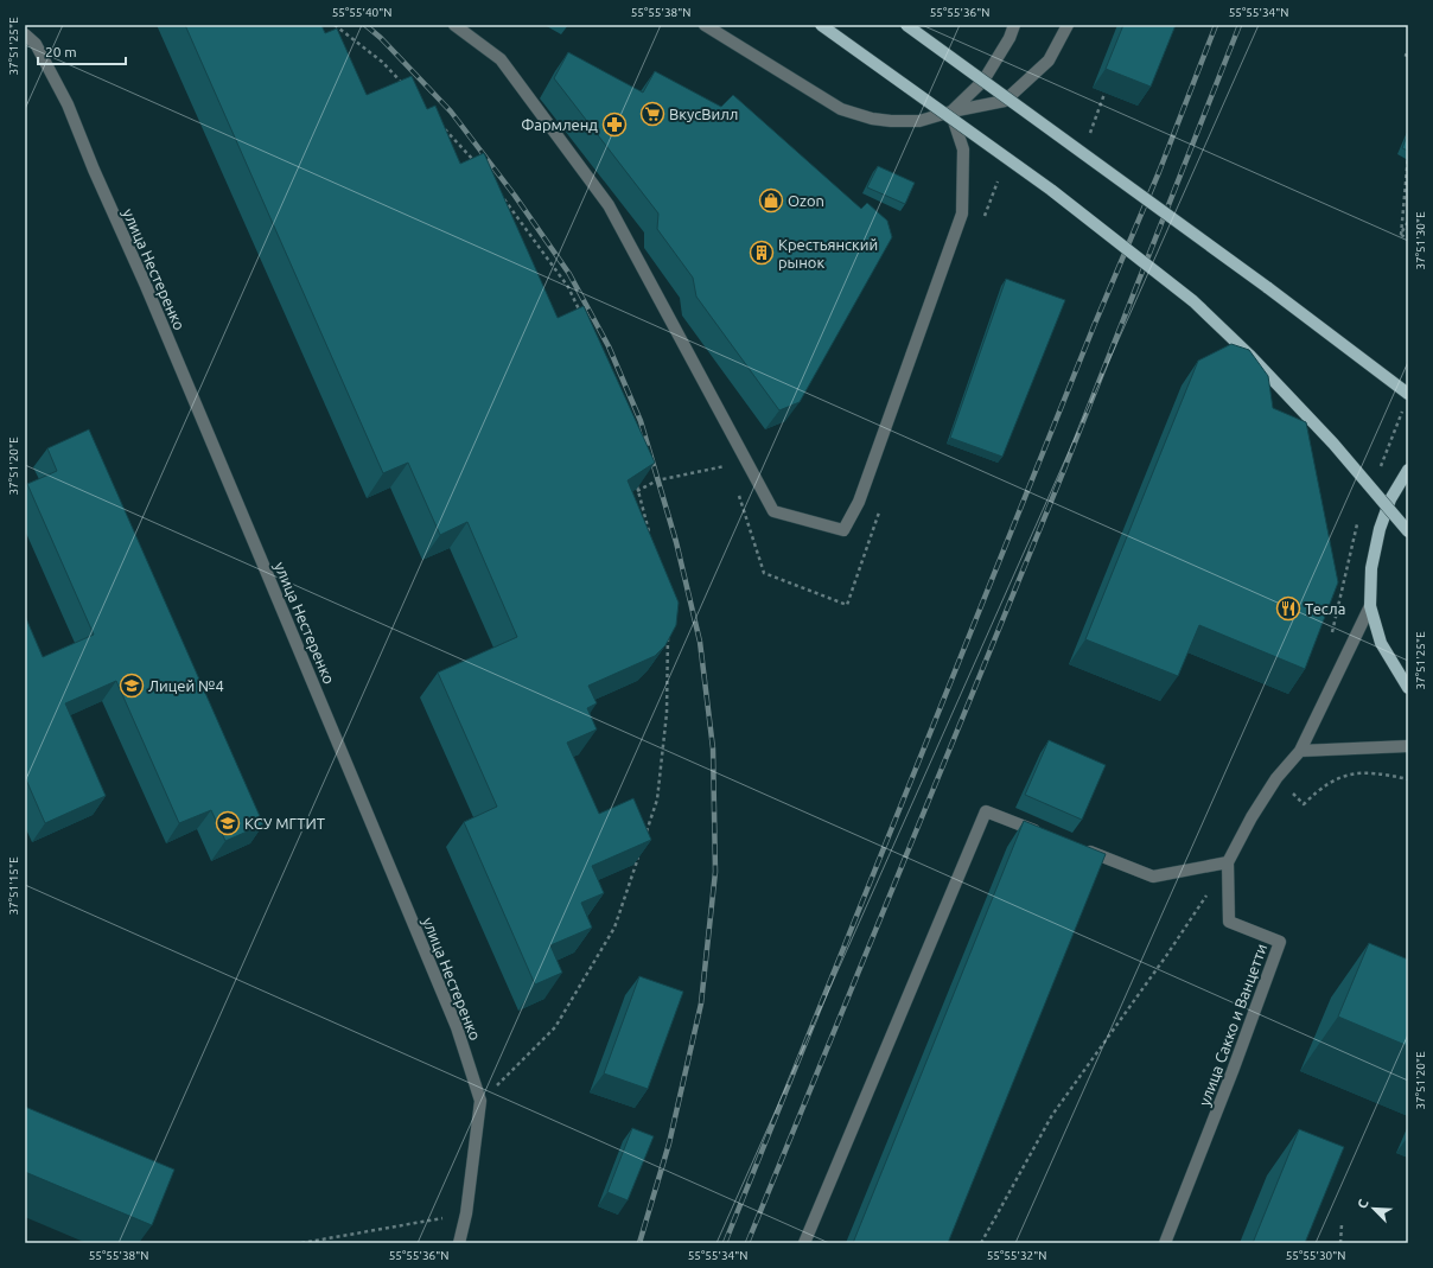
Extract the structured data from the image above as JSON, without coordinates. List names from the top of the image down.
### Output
{
  "streets": {
    "street": ["улица Нестеренко", "улица Сакко и Ванцетти"]
  },
  "places": {
    "supermarket": ["ВкусВилл"],
    "pharmacy": ["Фармленд"],
    "shop": ["Ozon"],
    "building": ["Крестьянский рынок"],
    "restaurant": ["Тесла"],
    "school or university": ["Лицей №4", "КСУ МГТИТ"]
  },
  "scale_bar": "20 m",
  "north": "top left",
  "coordinates": [
    "55°55'40\"N",
    "55°55'38\"N",
    "55°55'36\"N",
    "55°55'34\"N",
    "37°51'25\"E",
    "37°51'30\"E",
    "37°51'20\"E",
    "37°51'15\"E",
    "55°55'32\"N",
    "55°55'30\"N"
  ]
}
